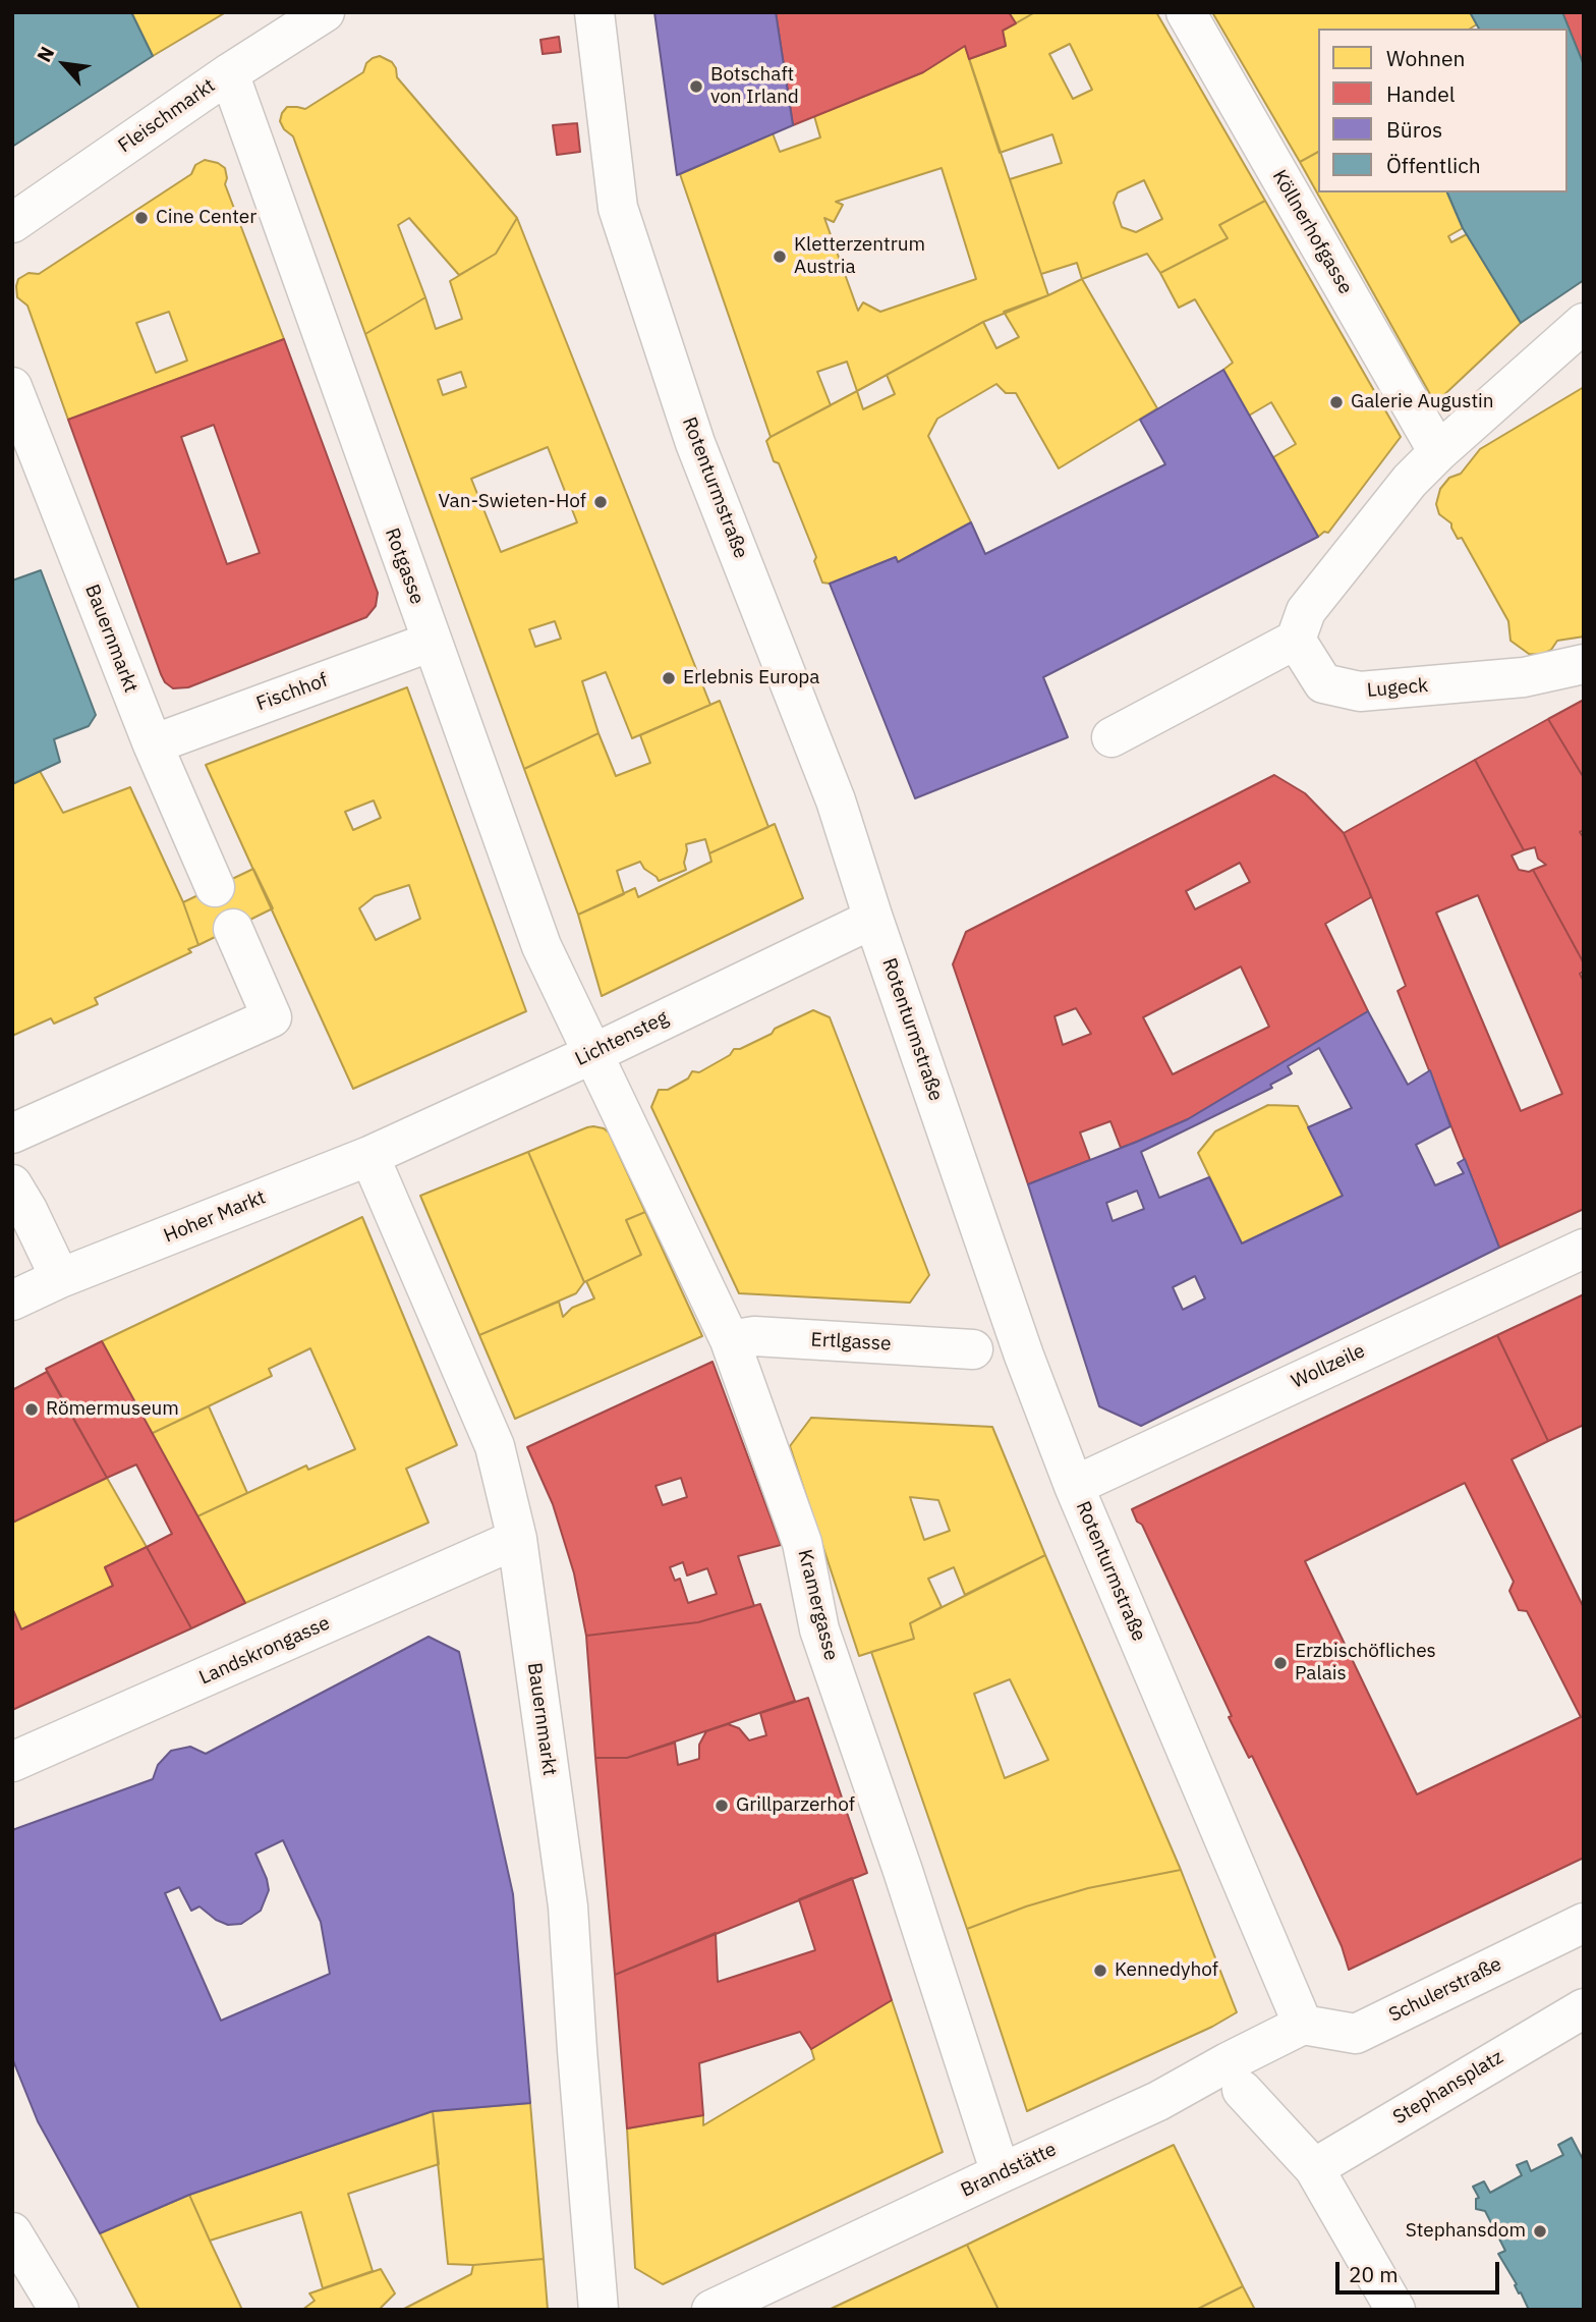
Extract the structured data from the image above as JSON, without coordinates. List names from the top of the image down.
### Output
{
  "streets": {
    "street": [
      "Fleischmarkt",
      "Köllnerhofgasse",
      "Rotenturmstraße",
      "Rotgasse",
      "Bauernmarkt",
      "Lugeck",
      "Fischhof",
      "Lichtensteg",
      "Hoher Markt",
      "Ertlgasse",
      "Wollzeile",
      "Kramergasse",
      "Landskrongasse",
      "Schulerstraße",
      "Stephansplatz",
      "Brandstätte"
    ]
  },
  "crossings": [
    ["Fleischmarkt", "Rotgasse"],
    ["Rotenturmstraße", "Lichtensteg"],
    ["Rotenturmstraße", "Wollzeile"],
    ["Rotenturmstraße", "Schulerstraße"],
    ["Rotenturmstraße", "Brandstätte"],
    ["Rotgasse", "Fischhof"],
    ["Rotgasse", "Lichtensteg"],
    ["Rotgasse", "Kramergasse"],
    ["Bauernmarkt", "Fischhof"],
    ["Bauernmarkt", "Lichtensteg"],
    ["Bauernmarkt", "Hoher Markt"],
    ["Bauernmarkt", "Landskrongasse"],
    ["Lichtensteg", "Hoher Markt"],
    ["Lichtensteg", "Kramergasse"],
    ["Ertlgasse", "Kramergasse"],
    ["Kramergasse", "Brandstätte"],
    ["Schulerstraße", "Brandstätte"]
  ],
  "places": [
    "Botschaft von Irland",
    "Cine Center",
    "Kletterzentrum Austria",
    "Galerie Augustin",
    "Van-Swieten-Hof",
    "Erlebnis Europa",
    "Römermuseum",
    "Erzbischöfliches Palais",
    "Grillparzerhof",
    "Kennedyhof",
    "Stephansdom"
  ],
  "legend": [
    "Wohnen",
    "Handel",
    "Büros",
    "Öffentlich"
  ],
  "scale_bar": "20 m",
  "north": "top left"
}
